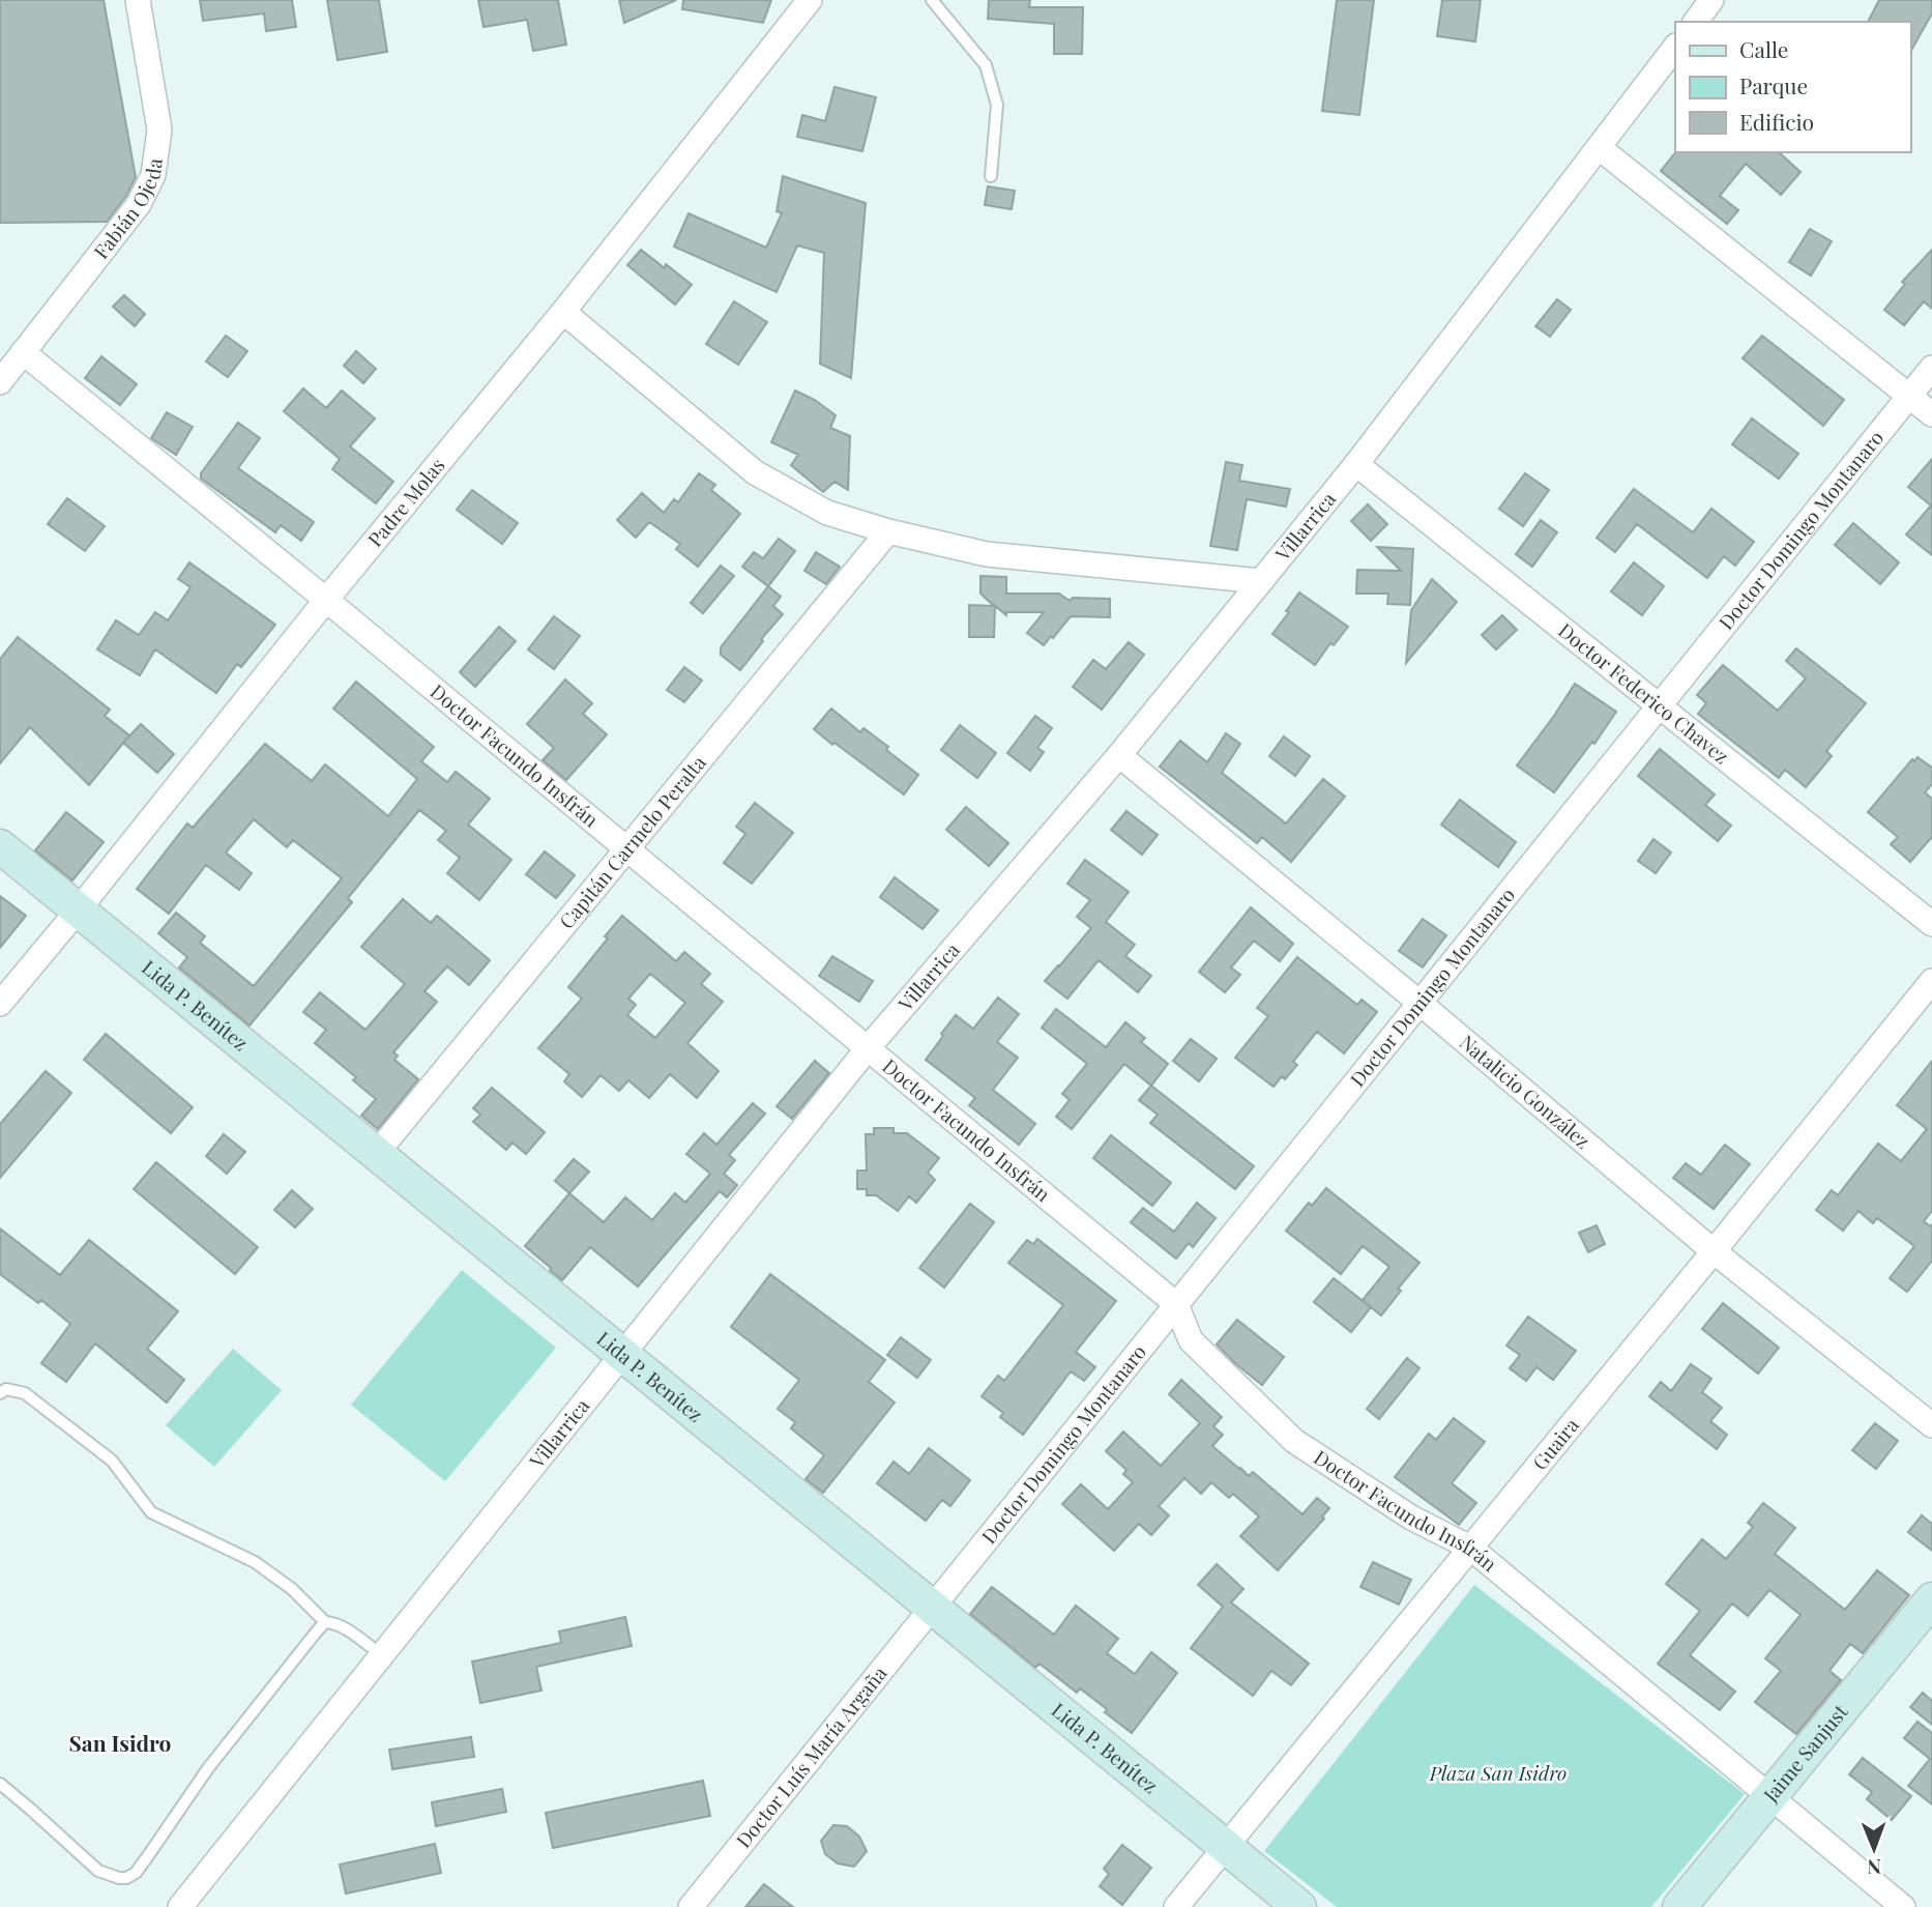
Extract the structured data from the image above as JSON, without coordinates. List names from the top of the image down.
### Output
{
  "streets": {
    "street": [
      "Fabián Ojeda",
      "Padre Molas",
      "Villarrica",
      "Doctor Domingo Montanaro",
      "Doctor Federico Chavez",
      "Doctor Facundo Insfrán",
      "Capitán Carmelo Peralta",
      "Lida P. Benítez",
      "Natalicio González",
      "Guaira",
      "Jaime Sanjust",
      "Doctor Luís María Argaña"
    ]
  },
  "crossings": [
    ["Fabián Ojeda", "Doctor Facundo Insfrán"],
    ["Padre Molas", "Doctor Facundo Insfrán"],
    ["Padre Molas", "Lida P. Benítez"],
    ["Villarrica", "Doctor Federico Chavez"],
    ["Villarrica", "Doctor Facundo Insfrán"],
    ["Villarrica", "Lida P. Benítez"],
    ["Villarrica", "Natalicio González"],
    ["Doctor Domingo Montanaro", "Doctor Federico Chavez"],
    ["Doctor Domingo Montanaro", "Doctor Facundo Insfrán"],
    ["Doctor Domingo Montanaro", "Lida P. Benítez"],
    ["Doctor Domingo Montanaro", "Natalicio González"],
    ["Doctor Domingo Montanaro", "Doctor Luís María Argaña"],
    ["Doctor Facundo Insfrán", "Capitán Carmelo Peralta"],
    ["Doctor Facundo Insfrán", "Guaira"],
    ["Doctor Facundo Insfrán", "Jaime Sanjust"],
    ["Capitán Carmelo Peralta", "Lida P. Benítez"],
    ["Lida P. Benítez", "Guaira"],
    ["Lida P. Benítez", "Doctor Luís María Argaña"],
    ["Natalicio González", "Guaira"]
  ],
  "districts": ["San Isidro"],
  "parks": ["Plaza San Isidro"],
  "legend": ["Calle", "Parque", "Edificio"],
  "north": "bottom"
}
